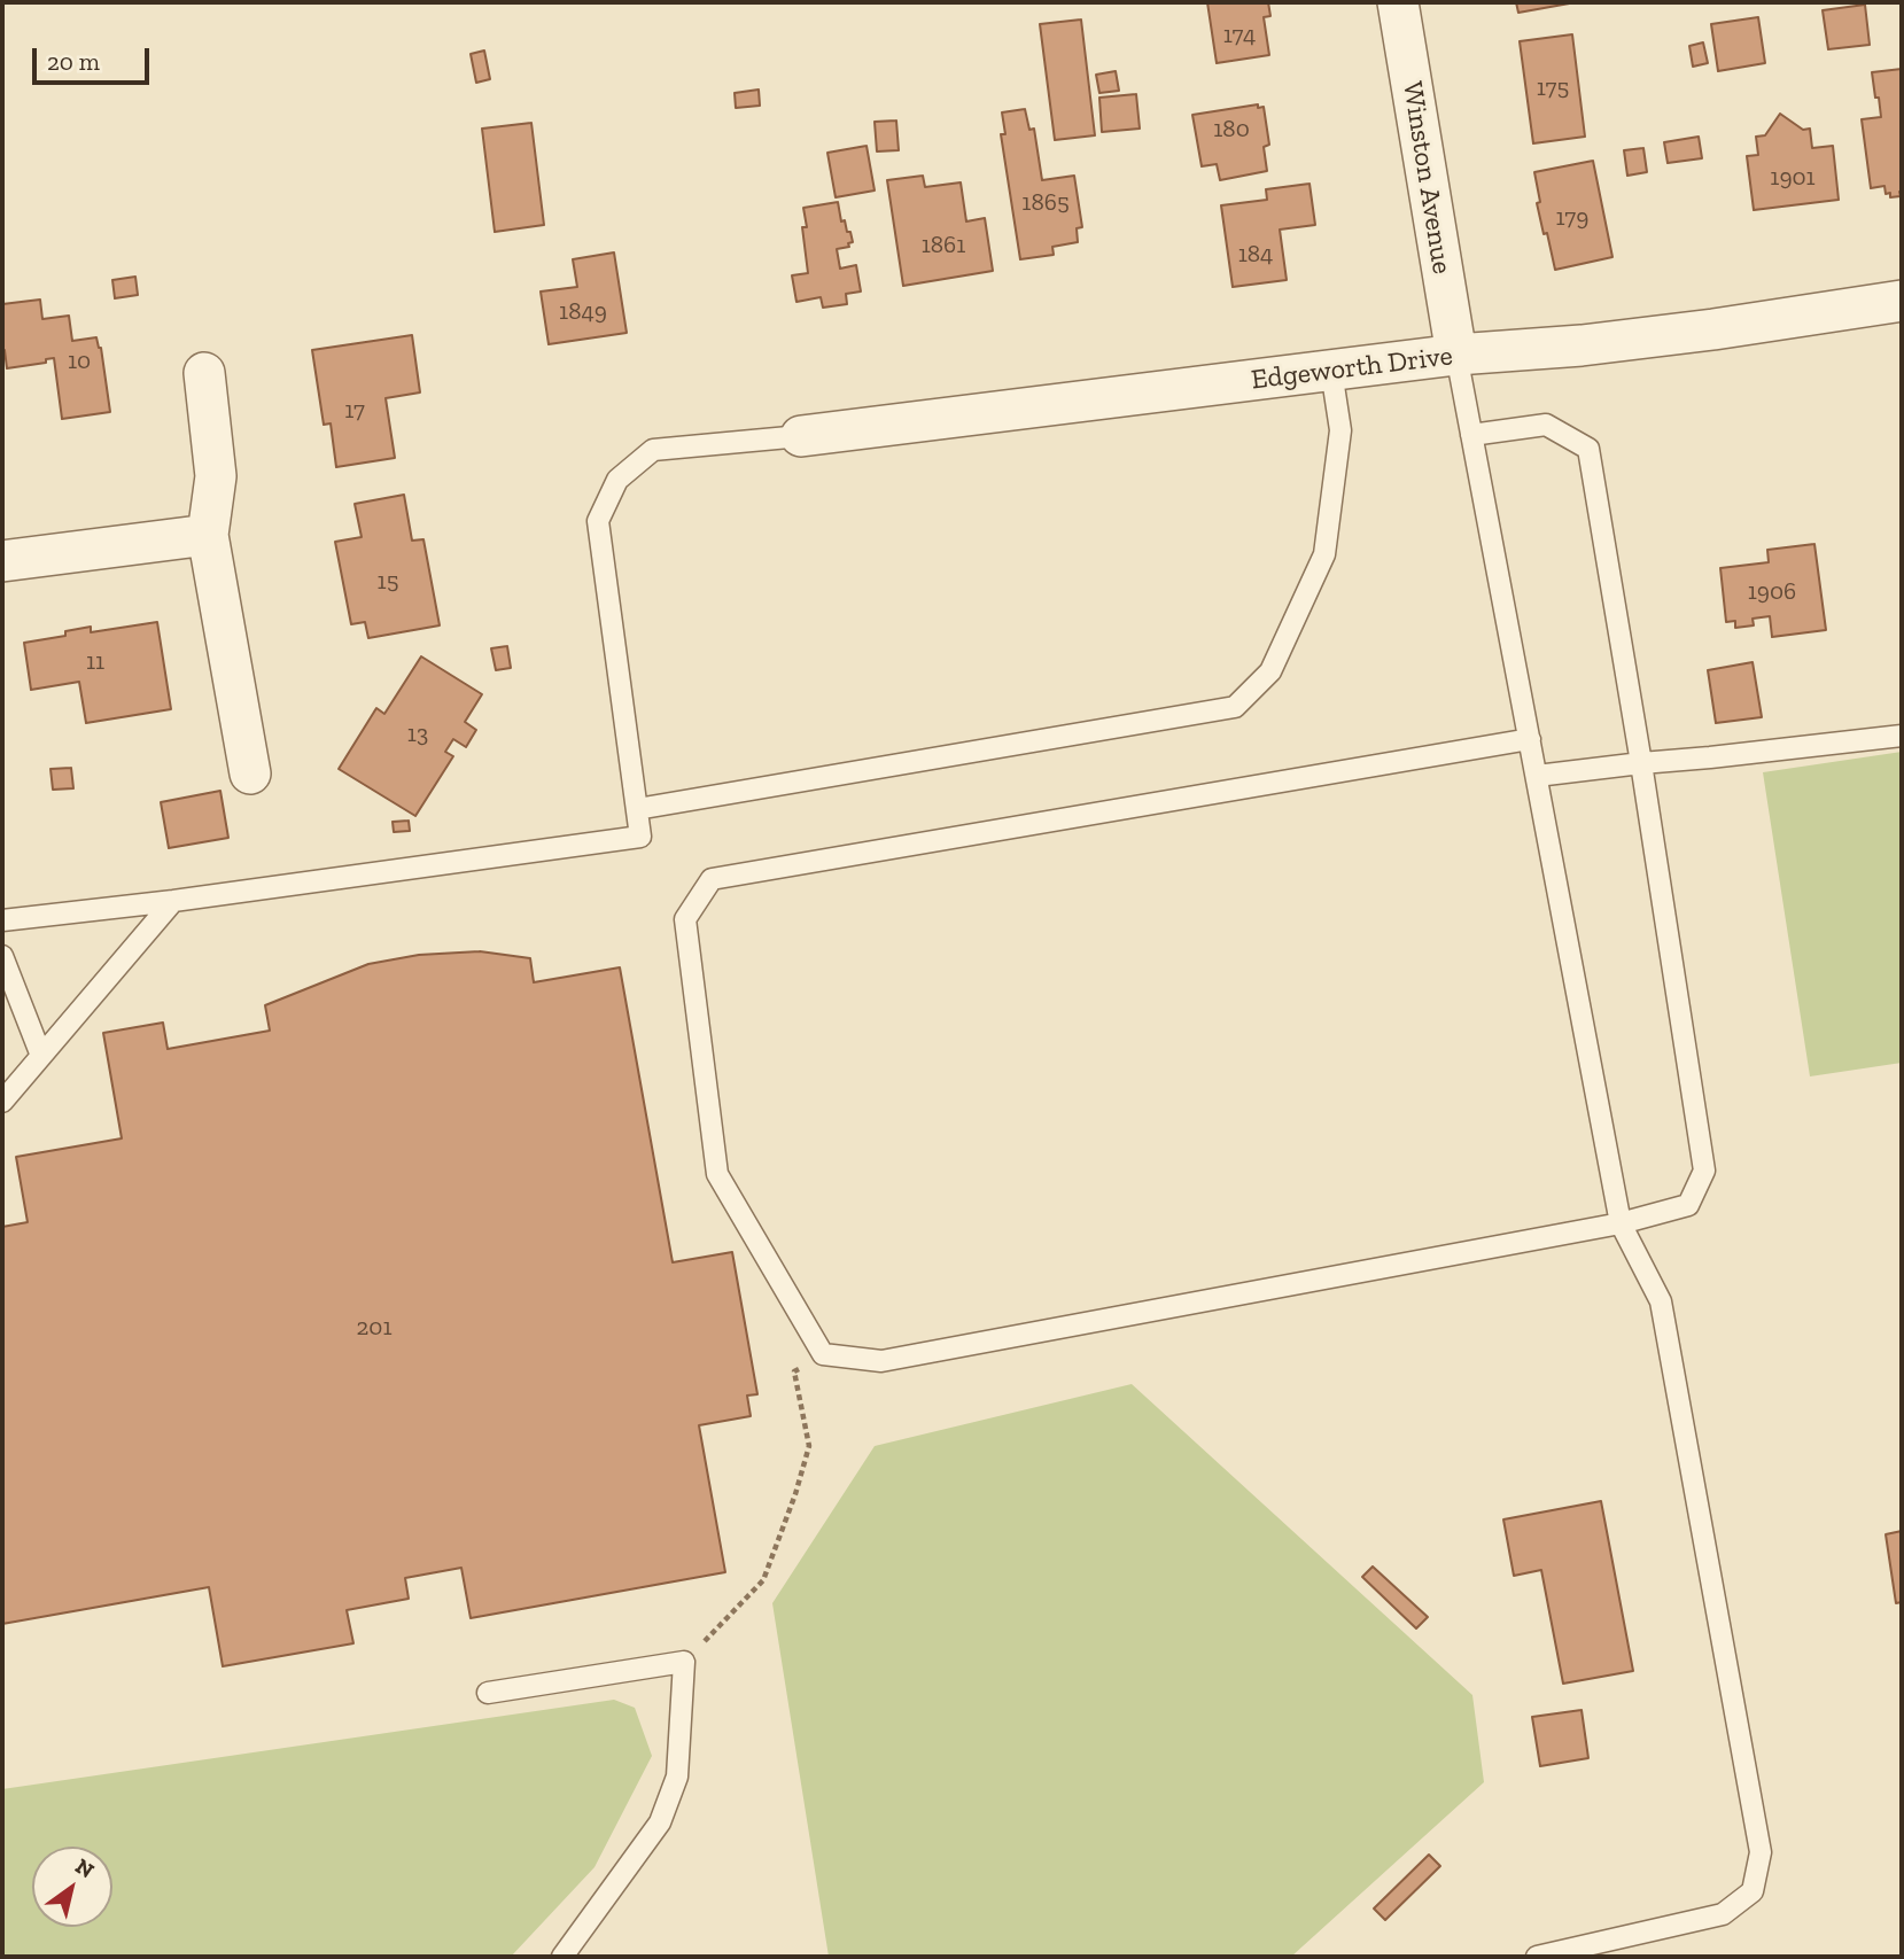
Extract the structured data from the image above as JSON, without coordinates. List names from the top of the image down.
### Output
{
  "streets": {
    "street": ["Winston Avenue", "Edgeworth Drive"]
  },
  "crossings": [
    ["Winston Avenue", "Edgeworth Drive"]
  ],
  "house_numbers": [
    "174",
    "175",
    "180",
    "1901",
    "1865",
    "179",
    "1861",
    "184",
    "1849",
    "10",
    "17",
    "15",
    "1906",
    "11",
    "13",
    "201"
  ],
  "scale_bar": "20 m",
  "north": "top right"
}
